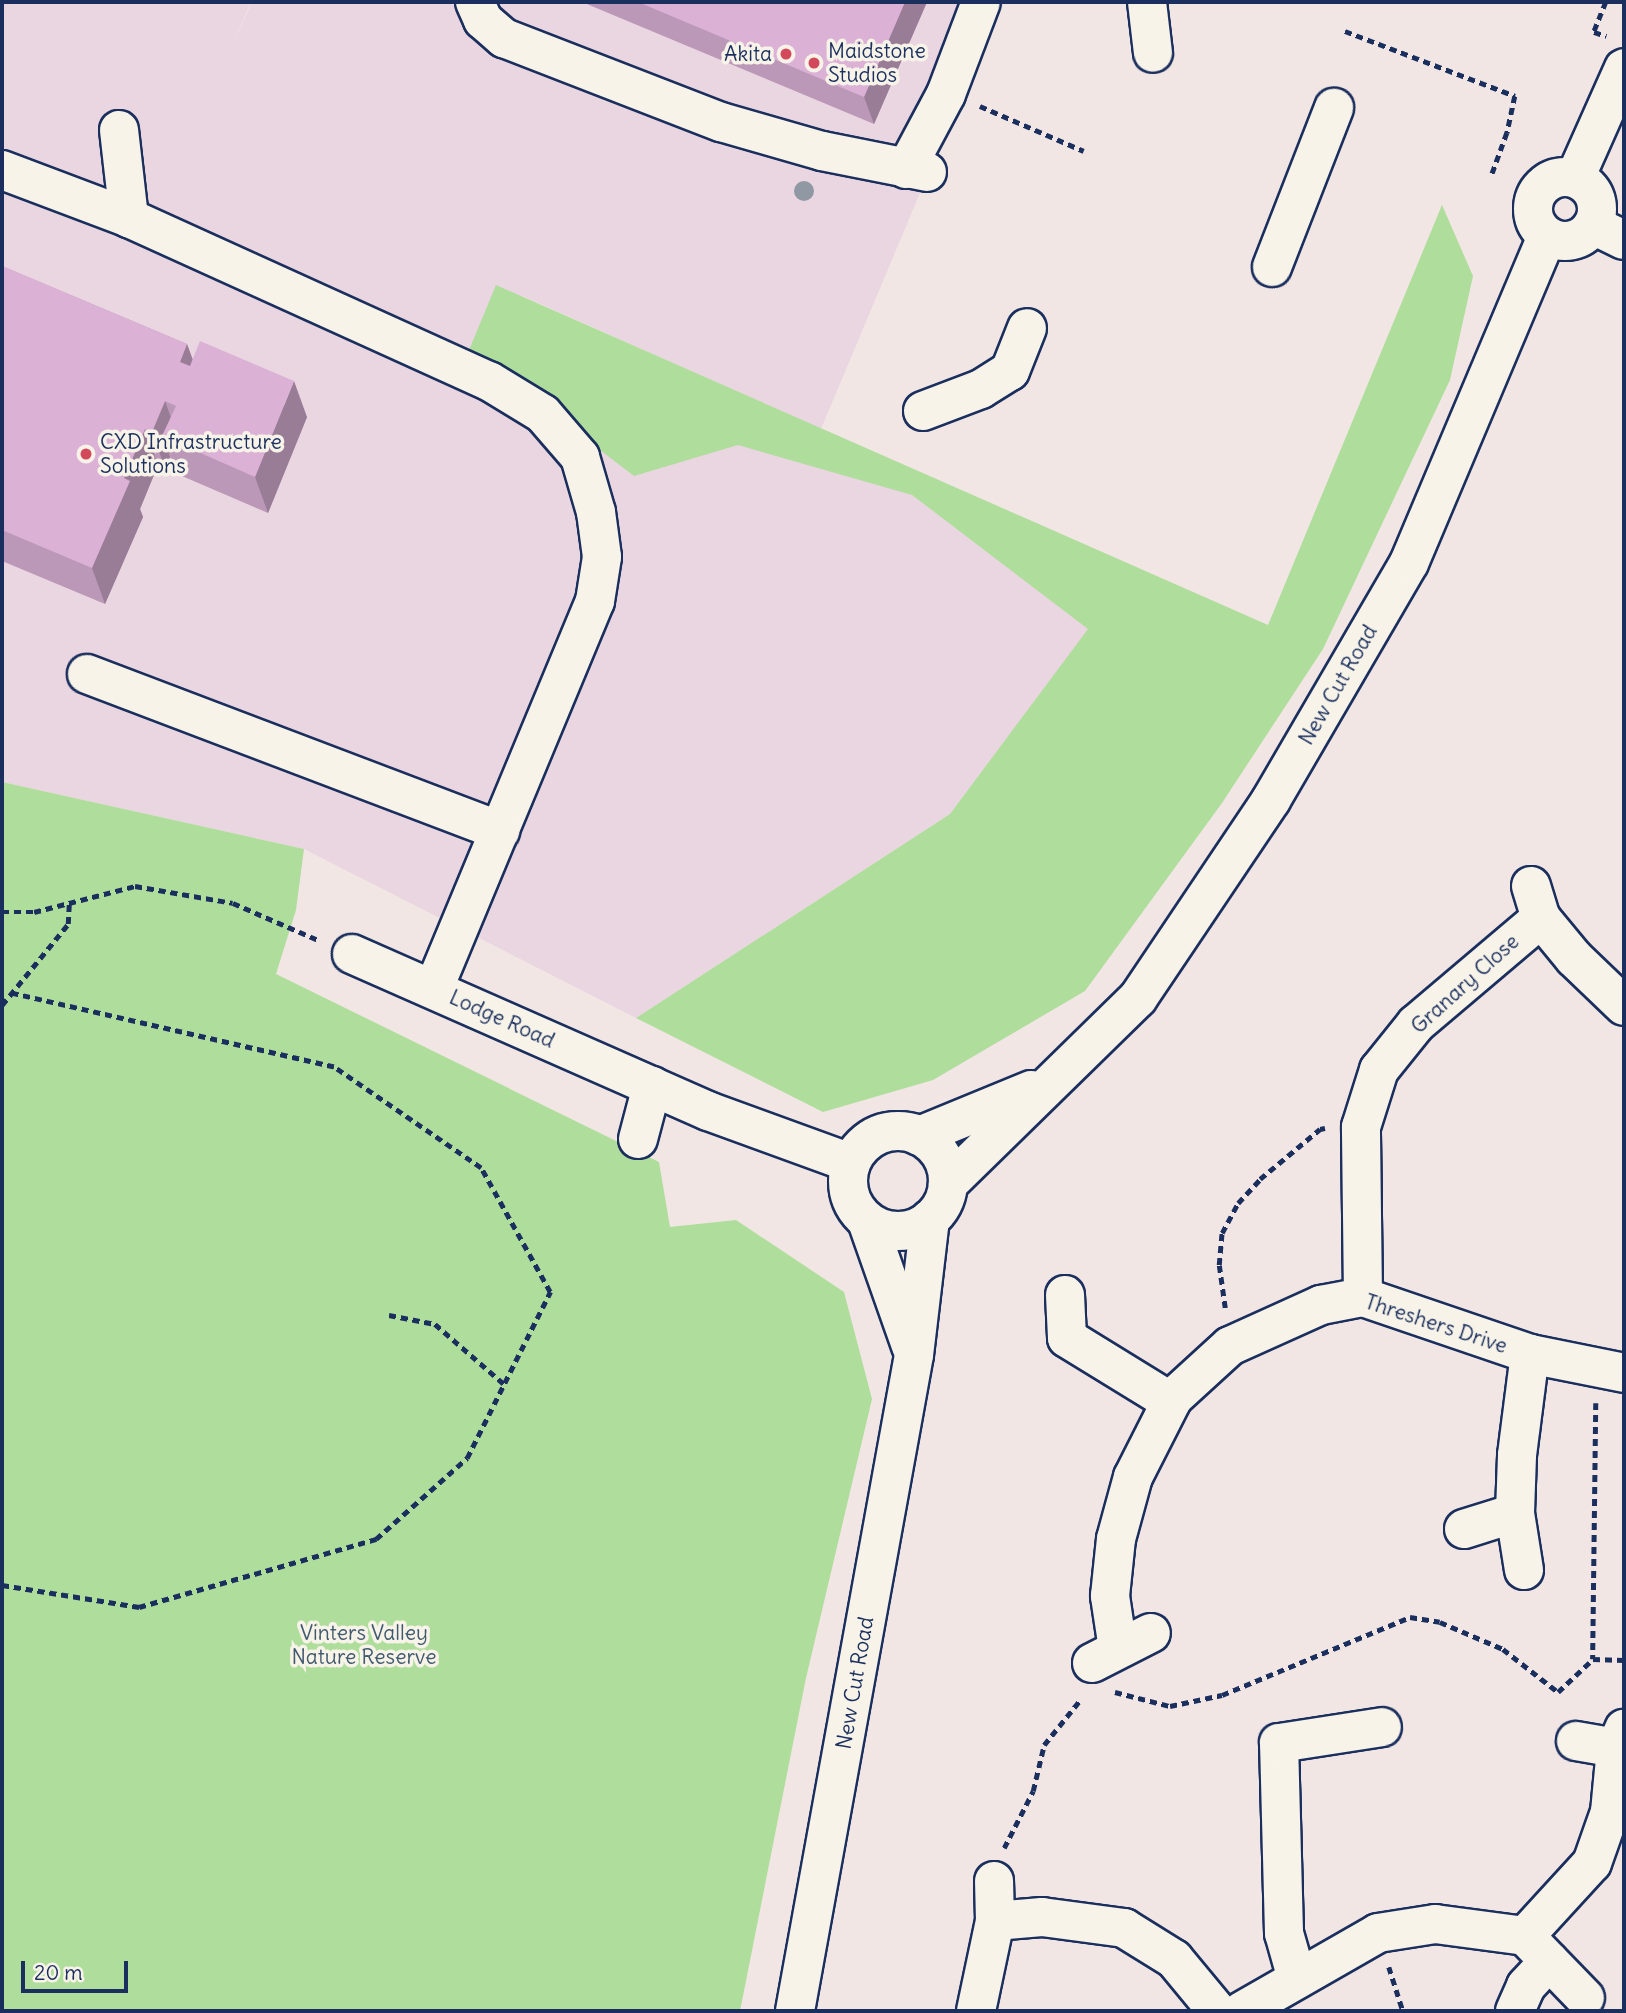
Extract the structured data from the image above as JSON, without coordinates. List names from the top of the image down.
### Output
{
  "streets": {
    "street": [
      "New Cut Road",
      "Granary Close",
      "Lodge Road",
      "Threshers Drive"
    ]
  },
  "crossings": [
    ["New Cut Road", "Lodge Road"],
    ["Granary Close", "Threshers Drive"]
  ],
  "parks": ["Vinters Valley Nature Reserve"],
  "places": ["Akita", "Maidstone Studios", "CXD Infrastructure Solutions"],
  "scale_bar": "20 m"
}
